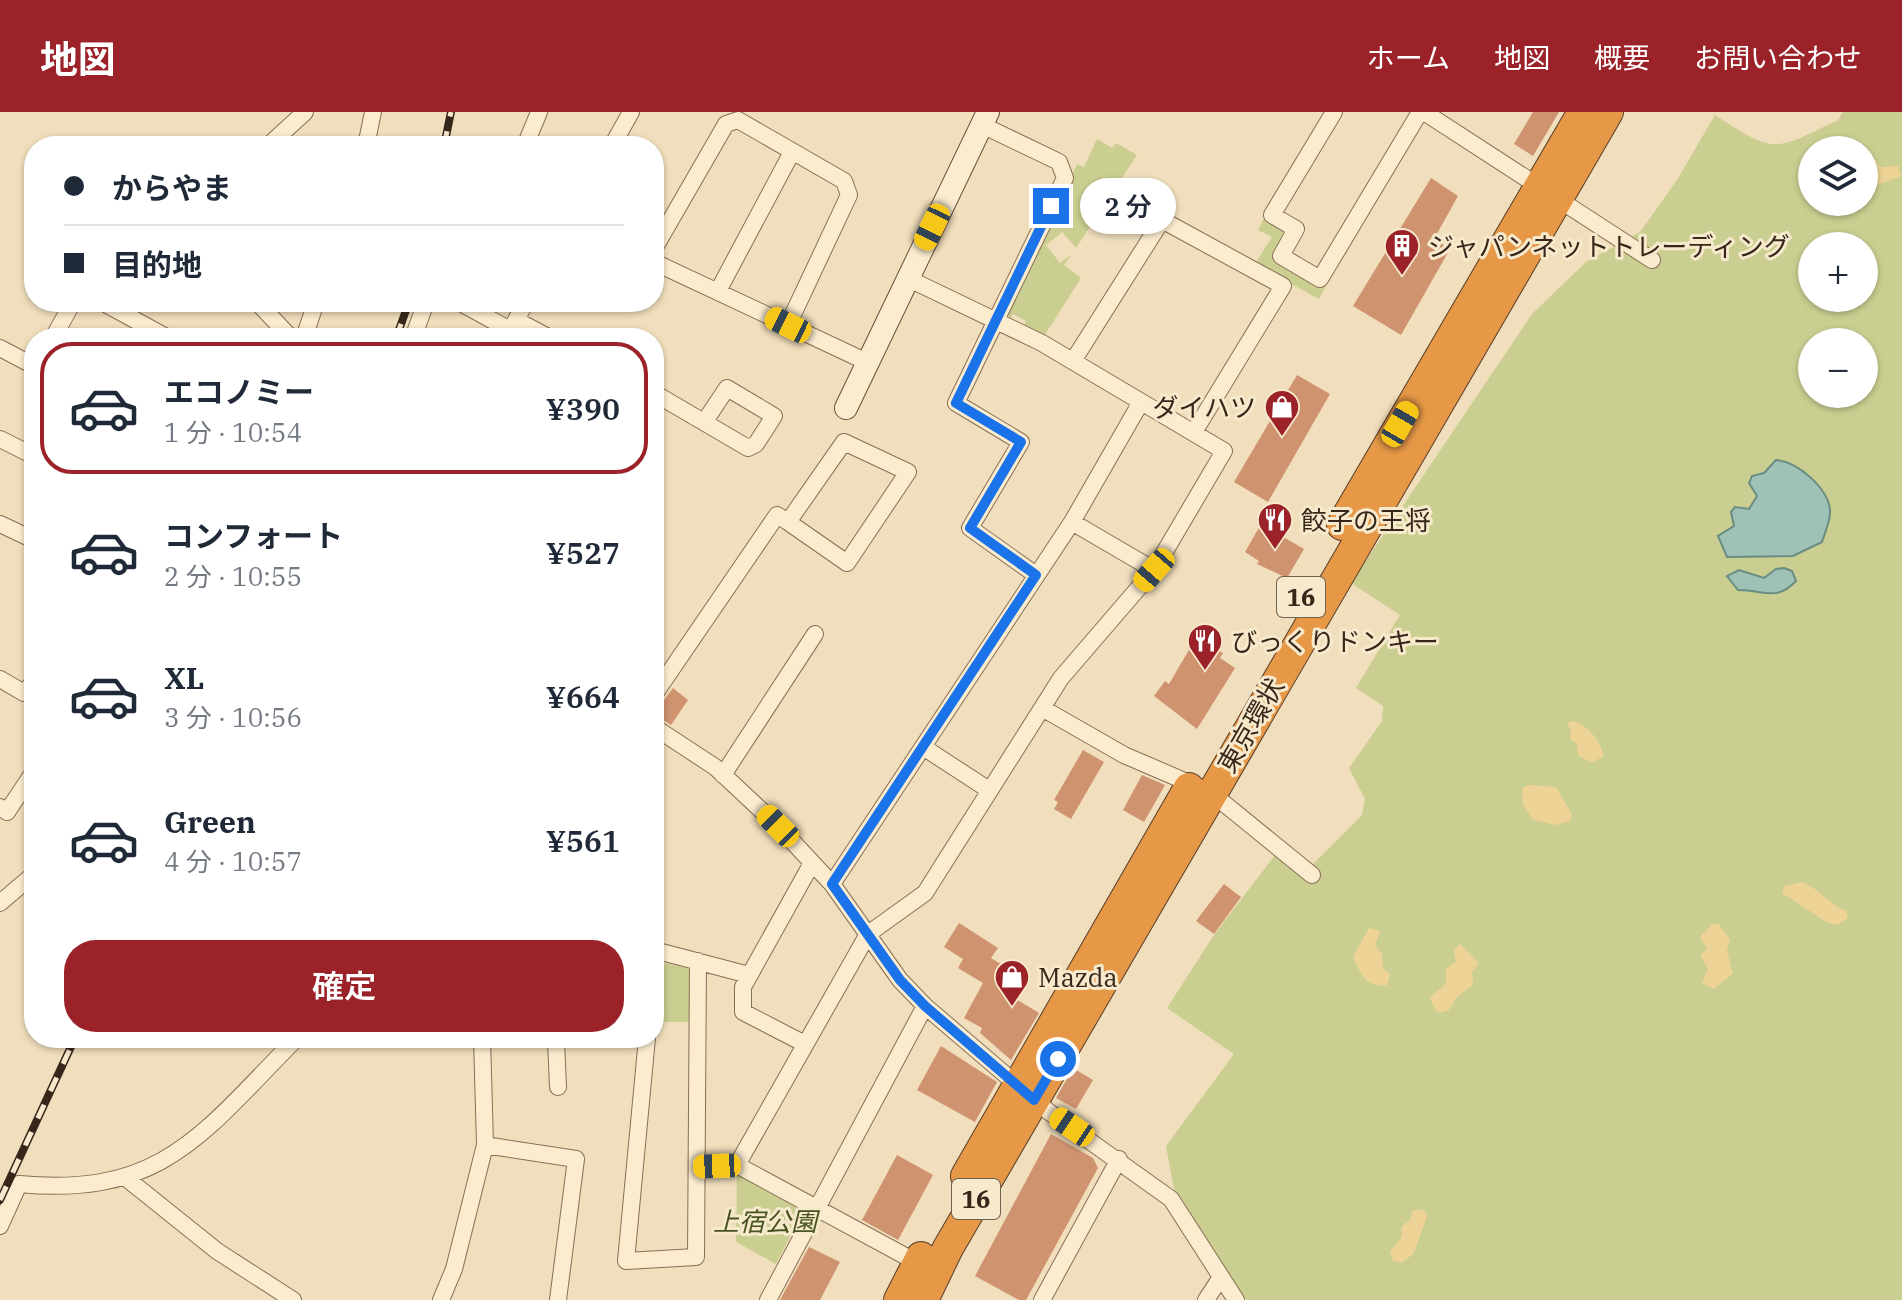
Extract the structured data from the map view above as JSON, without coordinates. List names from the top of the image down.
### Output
{
  "streets": {
    "highway": ["16", "東京環状"]
  },
  "parks": ["上宿公園"],
  "places": {
    "building": ["ジャパンネットトレーディング"],
    "shop": ["ダイハツ", "Mazda"],
    "restaurant": ["餃子の王将", "びっくりドンキー"]
  },
  "page": {
    "header": "地図",
    "nav": [
      "ホーム",
      "地図",
      "概要",
      "お問い合わせ"
    ],
    "map_buttons": ["+", "−"],
    "banner": ["からやま", "目的地"],
    "bubble": "2 分",
    "list": [
      {
        "name": "エコノミー",
        "note": "1 分 · 10:54",
        "value": "¥390"
      },
      {
        "name": "コンフォート",
        "note": "2 分 · 10:55",
        "value": "¥527"
      },
      {
        "name": "XL",
        "note": "3 分 · 10:56",
        "value": "¥664"
      },
      {
        "name": "Green",
        "note": "4 分 · 10:57",
        "value": "¥561"
      }
    ],
    "buttons": "確定"
  }
}
